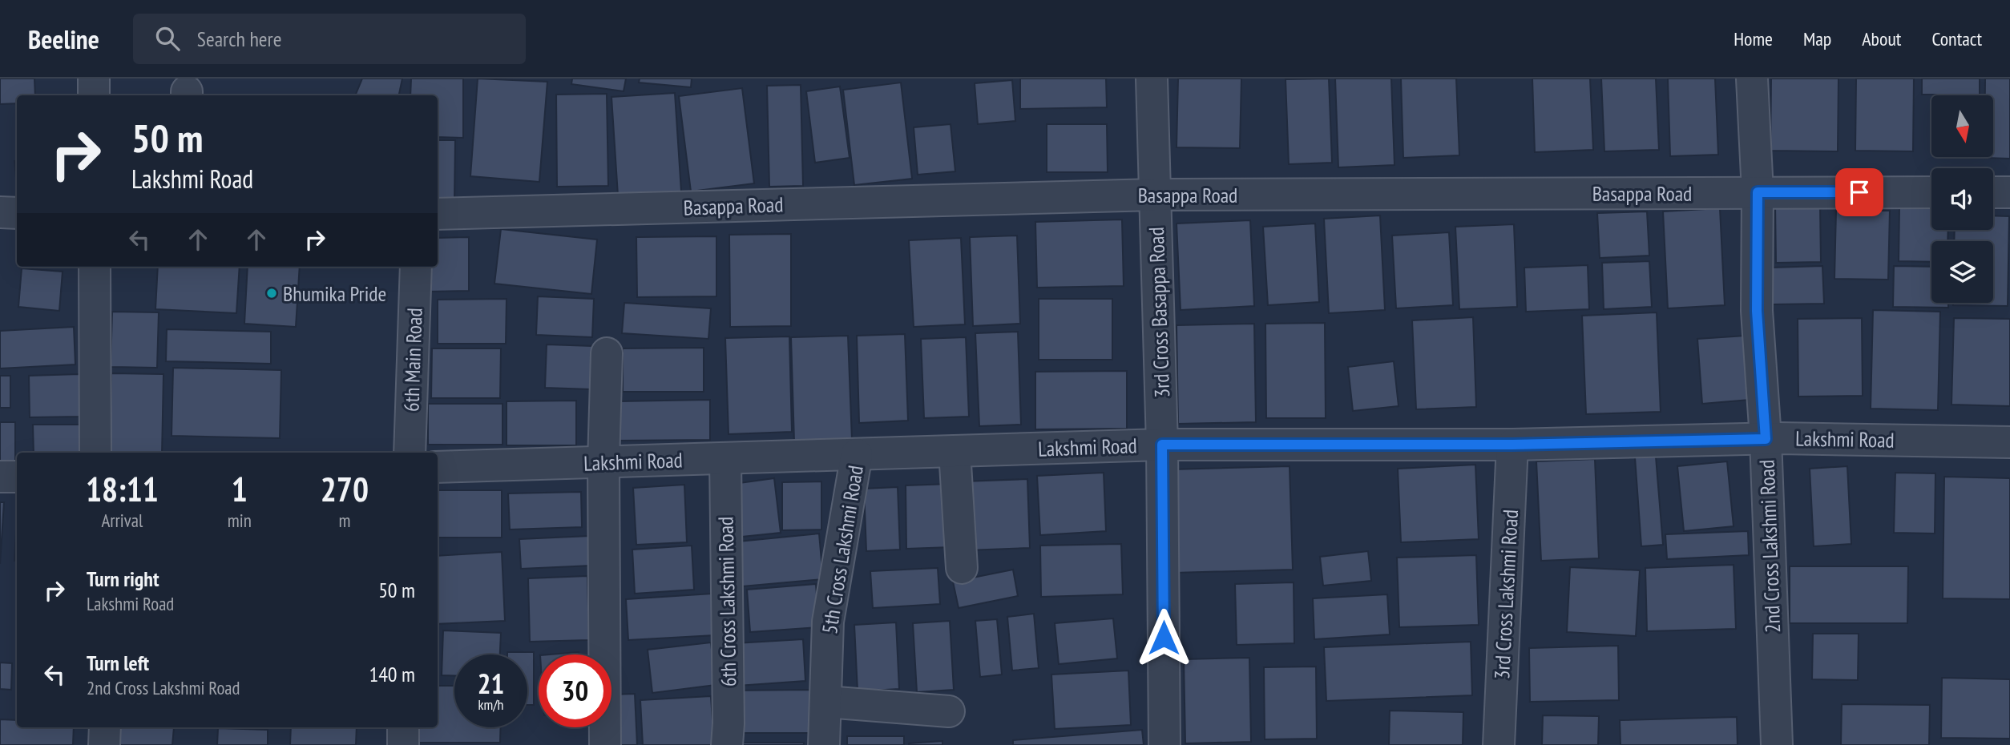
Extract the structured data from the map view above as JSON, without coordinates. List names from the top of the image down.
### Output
{
  "streets": {
    "street": [
      "Basappa Road",
      "3rd Cross Basappa Road",
      "6th Main Road",
      "Lakshmi Road",
      "2nd Cross Lakshmi Road",
      "5th Cross Lakshmi Road",
      "3rd Cross Lakshmi Road",
      "6th Cross Lakshmi Road"
    ]
  },
  "crossings": [
    ["Basappa Road", "3rd Cross Basappa Road"],
    ["Basappa Road", "2nd Cross Lakshmi Road"],
    ["3rd Cross Basappa Road", "Lakshmi Road"],
    ["Lakshmi Road", "2nd Cross Lakshmi Road"],
    ["Lakshmi Road", "5th Cross Lakshmi Road"],
    ["Lakshmi Road", "3rd Cross Lakshmi Road"],
    ["Lakshmi Road", "6th Cross Lakshmi Road"]
  ],
  "places": ["Bhumika Pride"],
  "north": "bottom",
  "page": {
    "header": "Beeline",
    "search": "Search here",
    "nav": [
      "Home",
      "Map",
      "About",
      "Contact"
    ],
    "turn": ["50 m", "Lakshmi Road"],
    "eta": [
      "18:11",
      "Arrival",
      "1",
      "min",
      "270",
      "m"
    ],
    "list": [
      {
        "name": "Turn right",
        "note": "Lakshmi Road",
        "value": "50 m"
      },
      {
        "name": "Turn left",
        "note": "2nd Cross Lakshmi Road",
        "value": "140 m"
      }
    ],
    "speed": "21 km/h",
    "limit": "30"
  }
}
